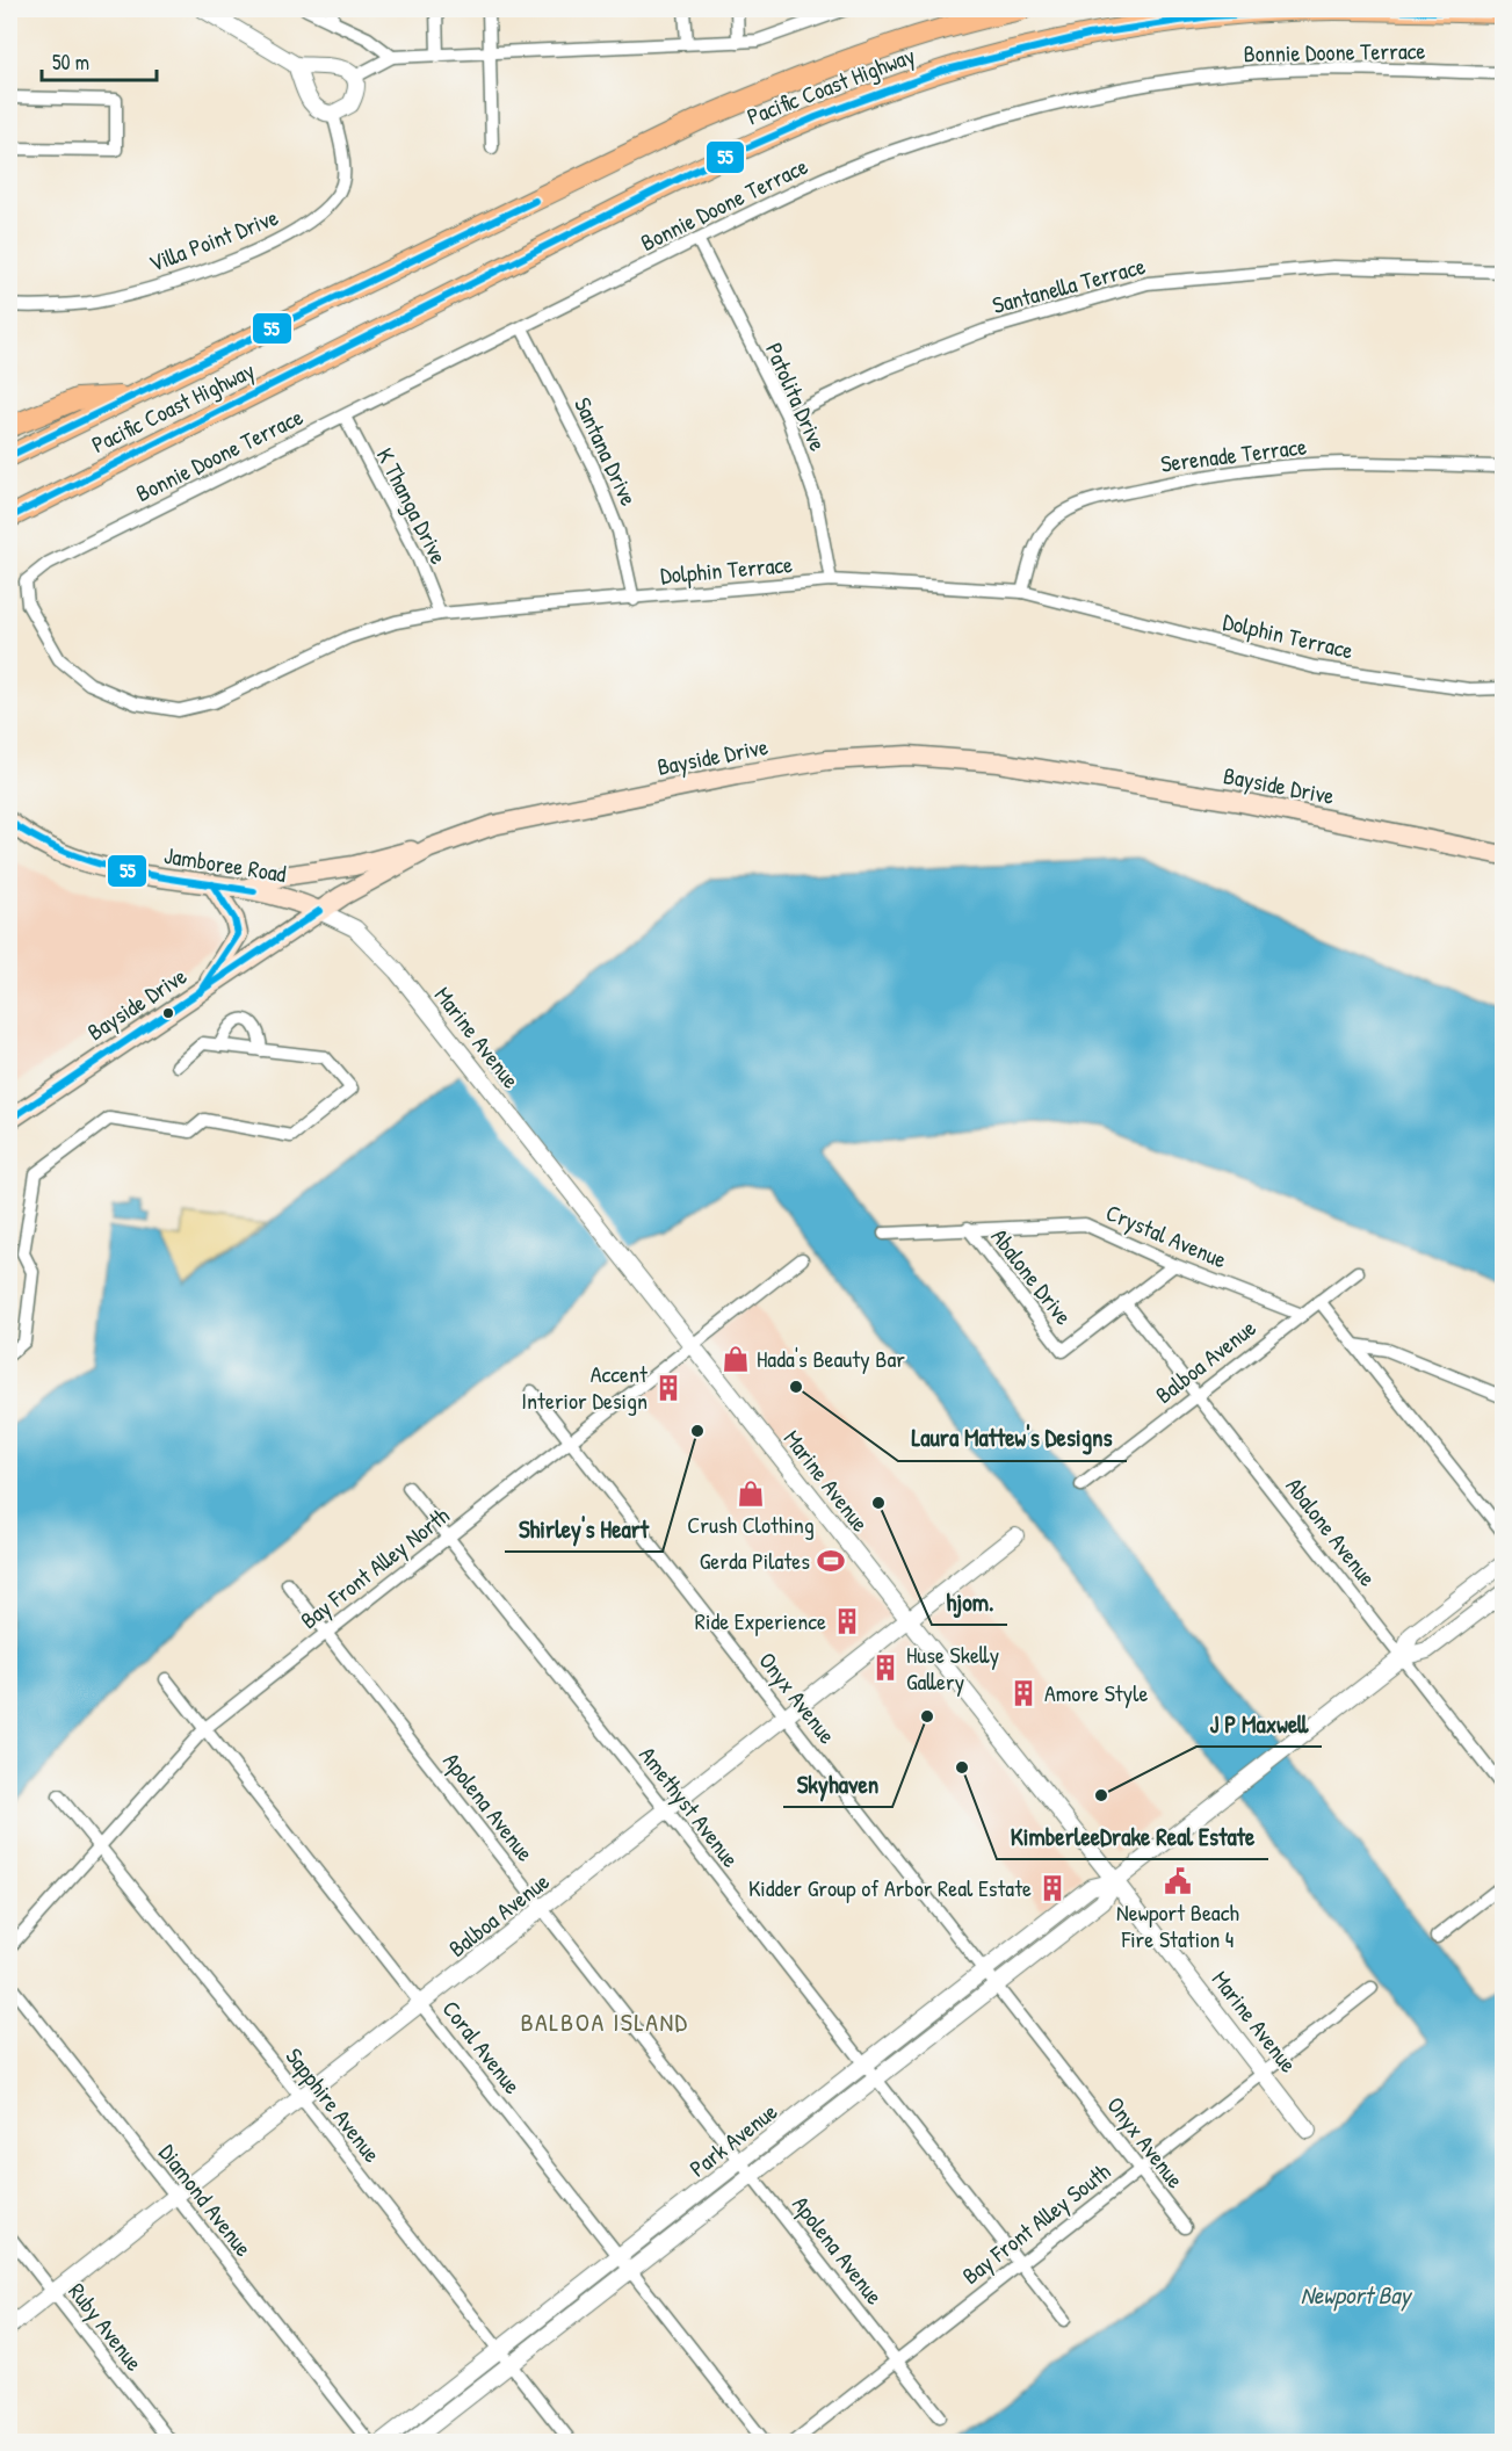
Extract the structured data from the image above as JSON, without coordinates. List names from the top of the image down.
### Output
{
  "streets": {
    "highway": ["Pacific Coast Highway"],
    "main road": ["Bayside Drive", "Jamboree Road"],
    "street": [
      "Bonnie Doone Terrace",
      "Villa Point Drive",
      "Santanella Terrace",
      "Patolita Drive",
      "Santana Drive",
      "Serenade Terrace",
      "K Thanga Drive",
      "Dolphin Terrace",
      "Marine Avenue",
      "Crystal Avenue",
      "Abalone Drive",
      "Balboa Avenue",
      "Abalone Avenue",
      "Bay Front Alley North",
      "Onyx Avenue",
      "Apolena Avenue",
      "Amethyst Avenue",
      "Coral Avenue",
      "Sapphire Avenue",
      "Park Avenue",
      "Diamond Avenue",
      "Bay Front Alley South",
      "Ruby Avenue"
    ]
  },
  "crossings": [
    ["Bonnie Doone Terrace", "Patolita Drive"],
    ["Bonnie Doone Terrace", "Santana Drive"],
    ["Bonnie Doone Terrace", "K Thanga Drive"],
    ["Bonnie Doone Terrace", "Dolphin Terrace"],
    ["Santanella Terrace", "Patolita Drive"],
    ["Patolita Drive", "Dolphin Terrace"],
    ["Santana Drive", "Dolphin Terrace"],
    ["Serenade Terrace", "Dolphin Terrace"],
    ["K Thanga Drive", "Dolphin Terrace"],
    ["Bayside Drive", "Jamboree Road"],
    ["Bayside Drive", "Marine Avenue"],
    ["Jamboree Road", "Marine Avenue"],
    ["Marine Avenue", "Balboa Avenue"],
    ["Marine Avenue", "Bay Front Alley North"],
    ["Marine Avenue", "Park Avenue"],
    ["Marine Avenue", "Bay Front Alley South"],
    ["Crystal Avenue", "Abalone Drive"],
    ["Crystal Avenue", "Balboa Avenue"],
    ["Abalone Drive", "Abalone Avenue"],
    ["Balboa Avenue", "Abalone Avenue"],
    ["Balboa Avenue", "Onyx Avenue"],
    ["Balboa Avenue", "Apolena Avenue"],
    ["Balboa Avenue", "Amethyst Avenue"],
    ["Balboa Avenue", "Coral Avenue"],
    ["Balboa Avenue", "Sapphire Avenue"],
    ["Balboa Avenue", "Diamond Avenue"],
    ["Balboa Avenue", "Ruby Avenue"],
    ["Abalone Avenue", "Park Avenue"],
    ["Bay Front Alley North", "Onyx Avenue"],
    ["Bay Front Alley North", "Apolena Avenue"],
    ["Bay Front Alley North", "Amethyst Avenue"],
    ["Bay Front Alley North", "Coral Avenue"],
    ["Bay Front Alley North", "Sapphire Avenue"],
    ["Onyx Avenue", "Park Avenue"],
    ["Onyx Avenue", "Bay Front Alley South"],
    ["Apolena Avenue", "Park Avenue"],
    ["Apolena Avenue", "Bay Front Alley South"],
    ["Amethyst Avenue", "Park Avenue"],
    ["Amethyst Avenue", "Bay Front Alley South"],
    ["Coral Avenue", "Park Avenue"],
    ["Sapphire Avenue", "Park Avenue"]
  ],
  "districts": ["BALBOA ISLAND"],
  "water": ["Newport Bay"],
  "places": {
    "shop": ["Hada's Beauty Bar", "Crush Clothing"],
    "other": [
      "Laura Mattew's Designs",
      "Shirley's Heart",
      "hjom.",
      "Skyhaven",
      "KimberleeDrake Real Estate",
      "J P Maxwell"
    ],
    "building": [
      "Accent Interior Design",
      "Ride Experience",
      "Huse Skelly Gallery",
      "Amore Style",
      "Kidder Group of Arbor Real Estate"
    ],
    "sports": ["Gerda Pilates"],
    "public building": ["Newport Beach Fire Station 4"]
  },
  "lines": ["transit line 55"],
  "scale_bar": "50 m"
}
